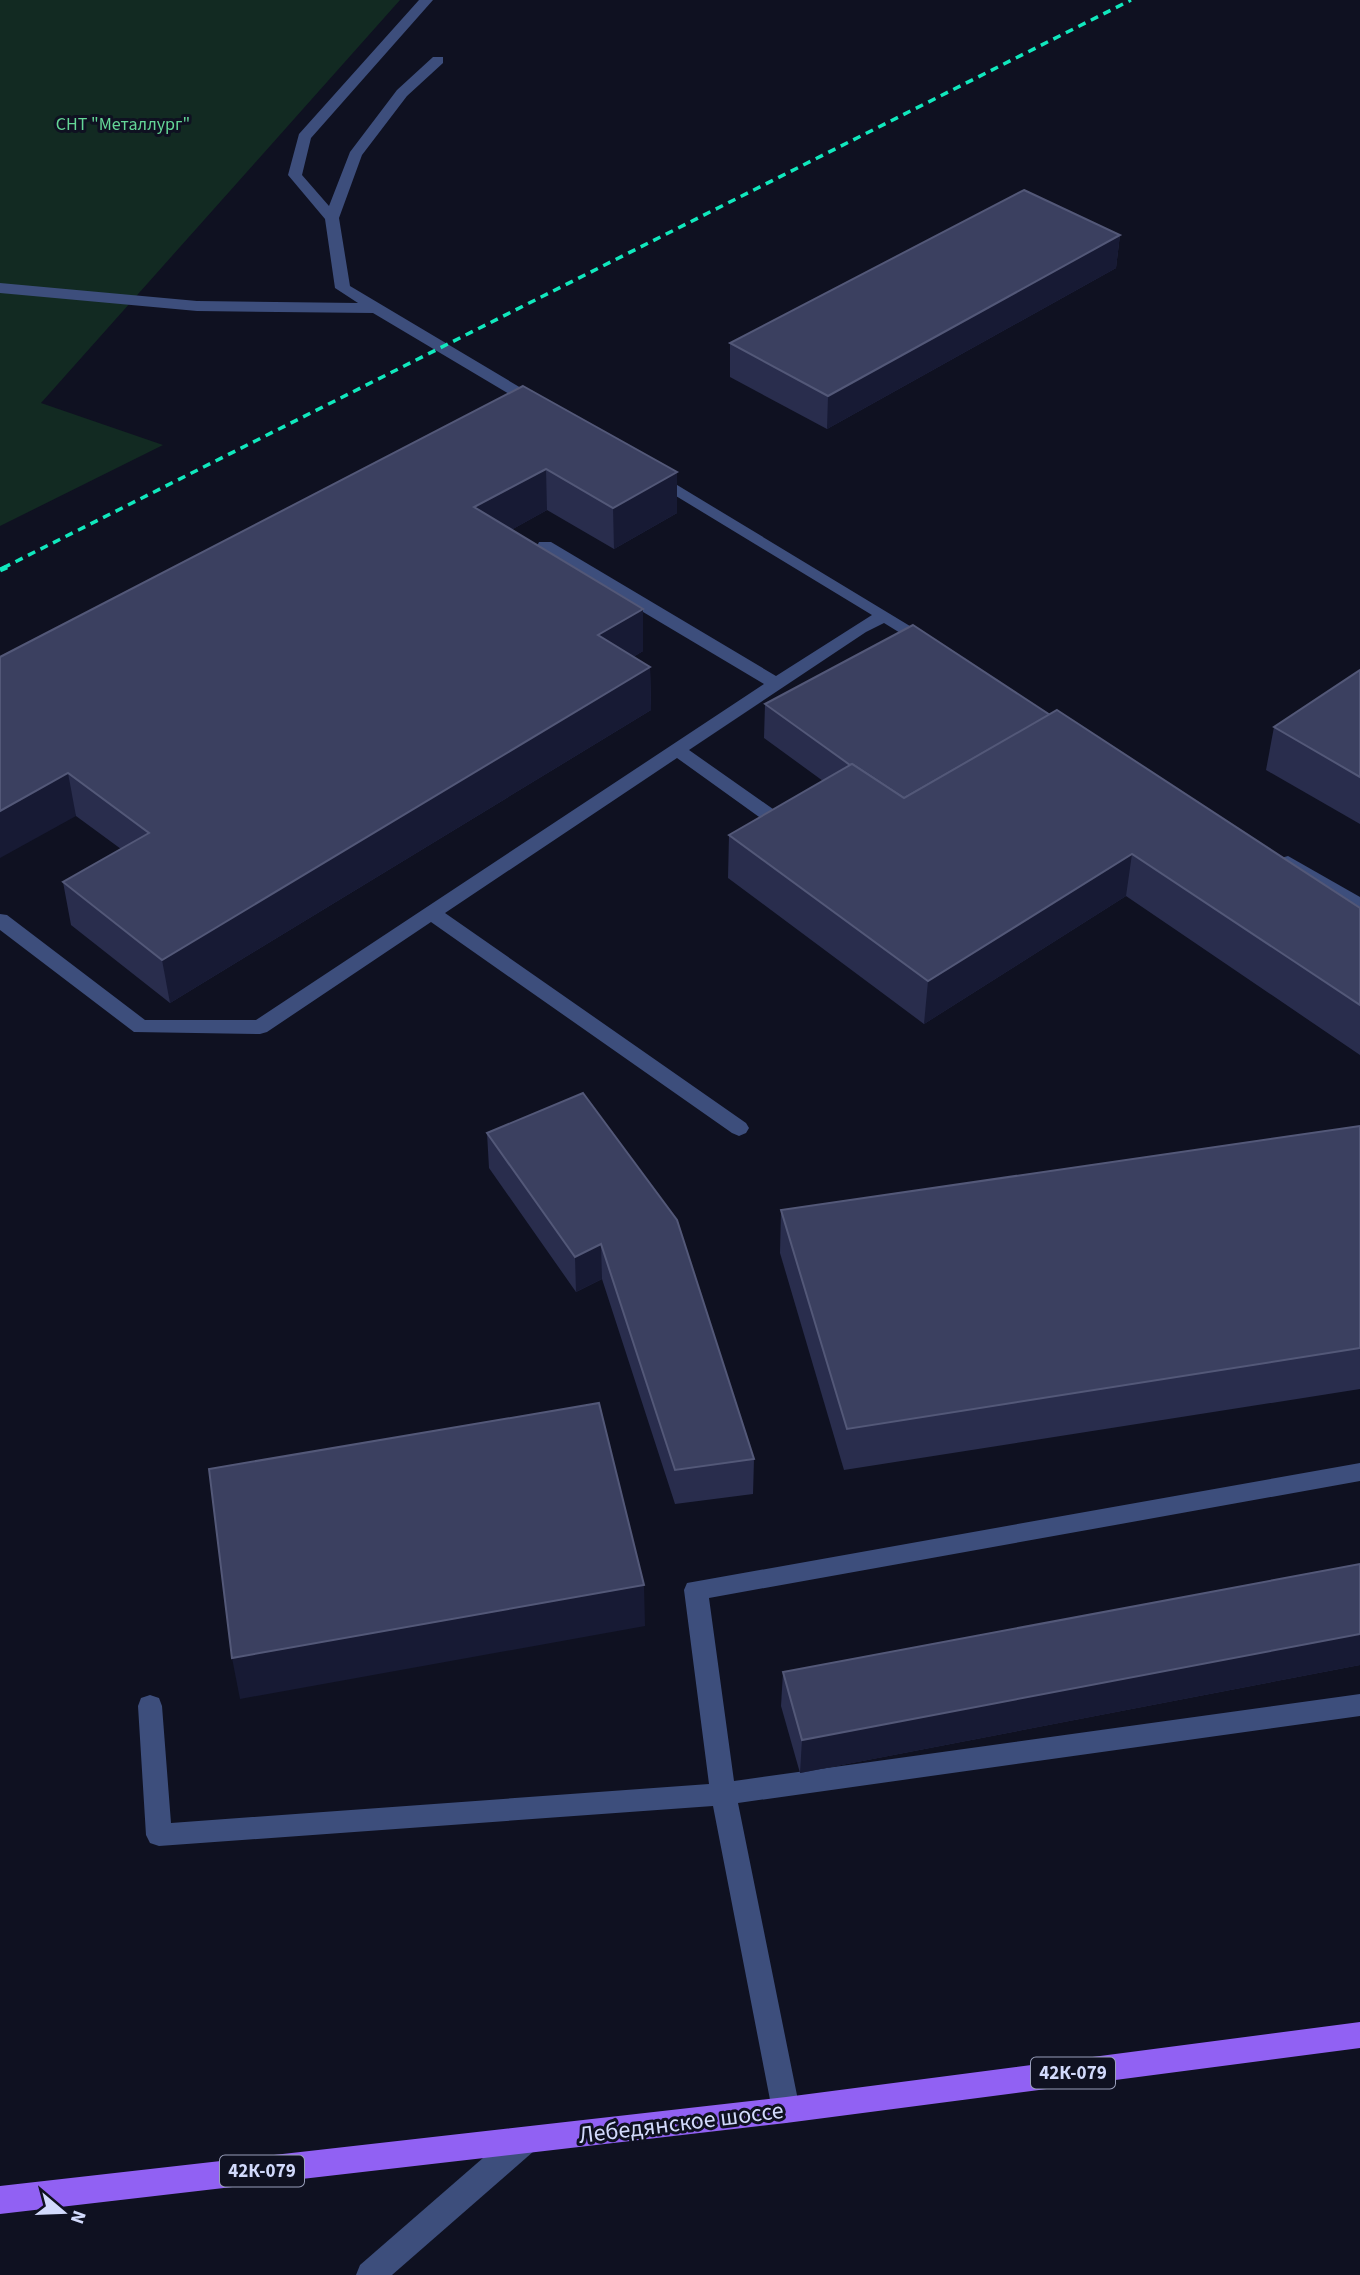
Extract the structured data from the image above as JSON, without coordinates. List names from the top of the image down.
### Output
{
  "streets": {
    "main road": ["42К-079", "Лебедянское шоссе"]
  },
  "parks": ["СНТ \"Металлург\""],
  "north": "right"
}
